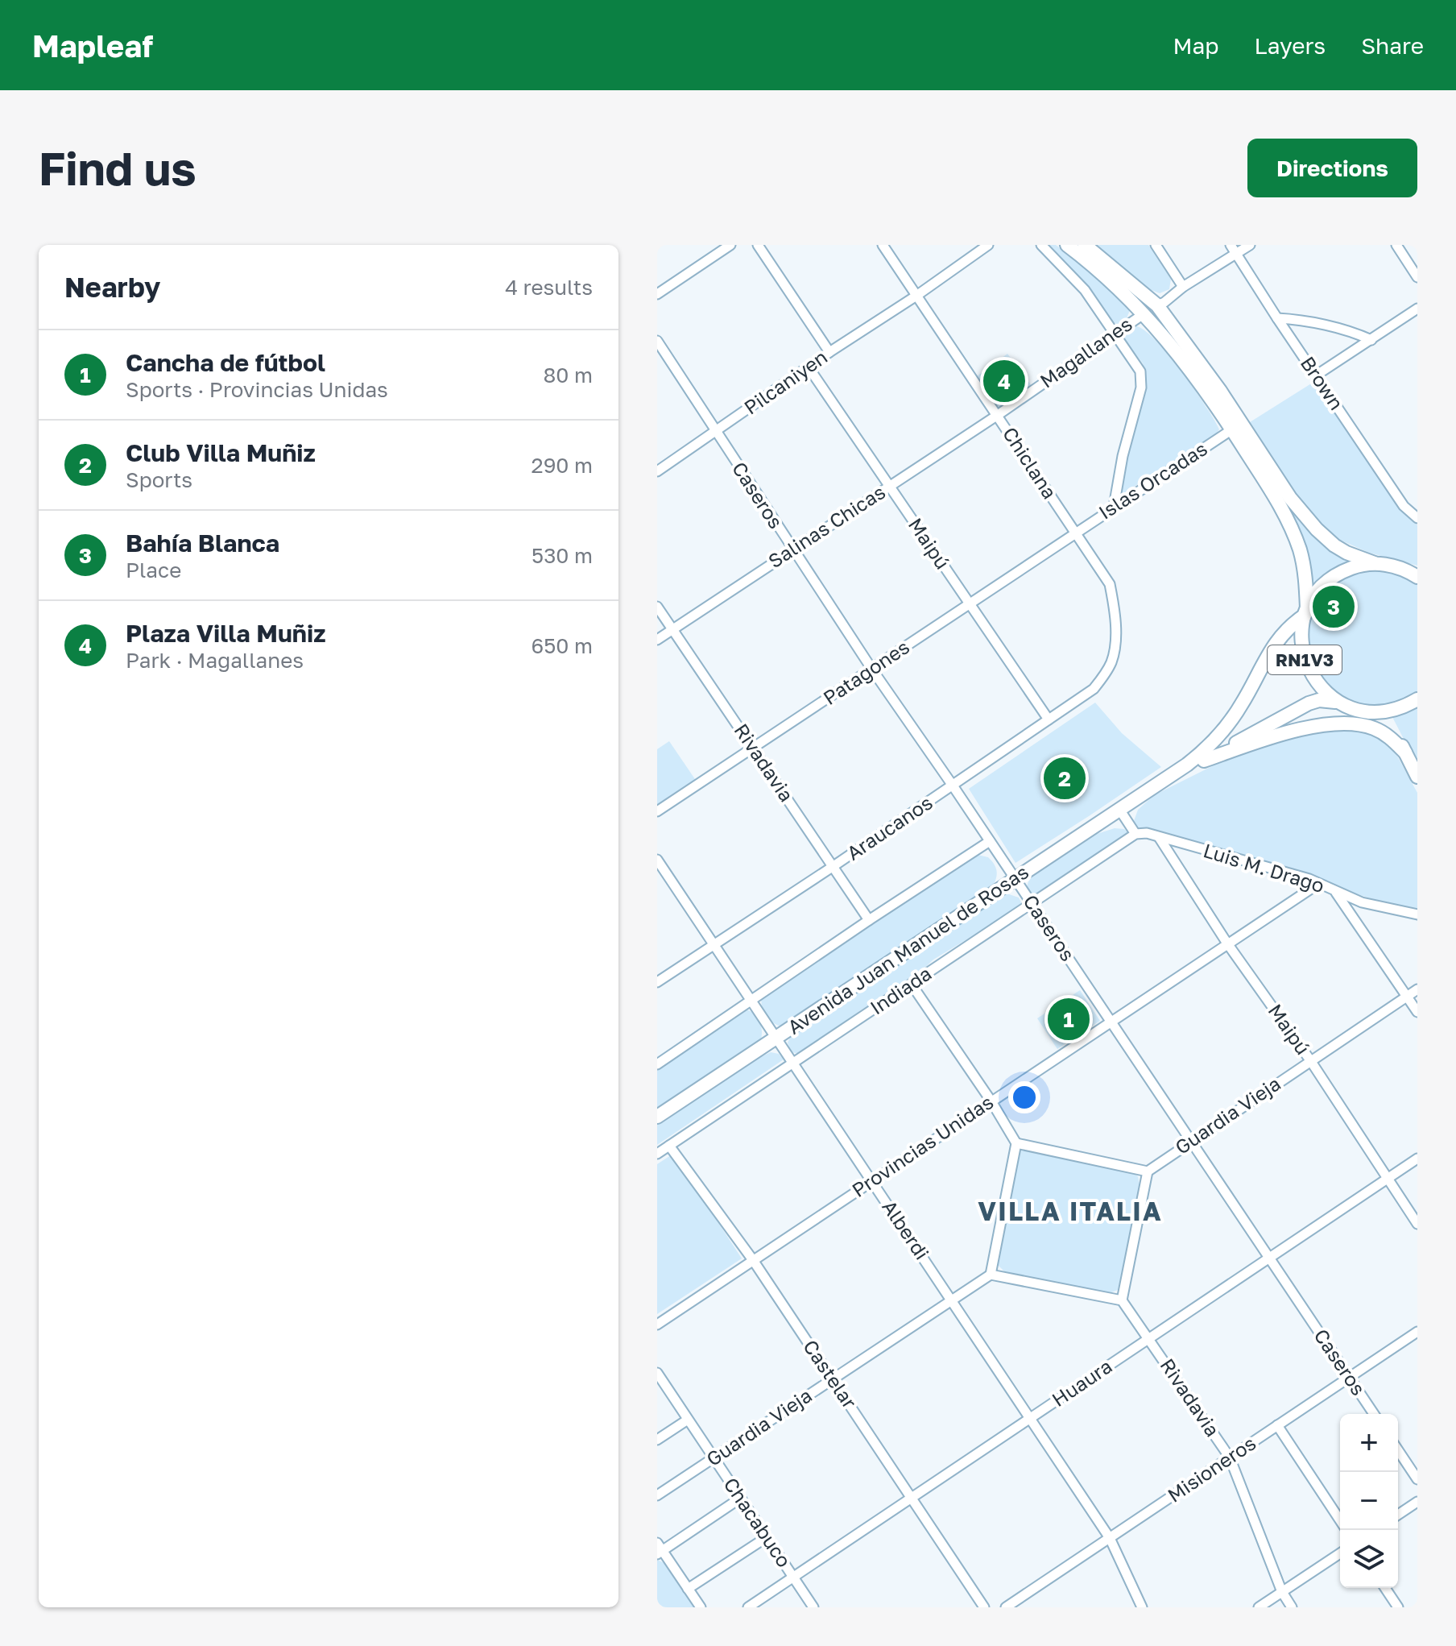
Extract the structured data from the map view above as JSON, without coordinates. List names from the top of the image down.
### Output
{
  "streets": {
    "main road": ["RN1V3", "Avenida Juan Manuel de Rosas"],
    "street": [
      "Magallanes",
      "Pilcaniyen",
      "Brown",
      "Chiclana",
      "Islas Orcadas",
      "Caseros",
      "Salinas Chicas",
      "Maipú",
      "Patagones",
      "Rivadavia",
      "Araucanos",
      "Luis M. Drago",
      "Indiada",
      "Guardia Vieja",
      "Provincias Unidas",
      "Alberdi",
      "Castelar",
      "Huaura",
      "Misioneros",
      "Chacabuco"
    ]
  },
  "crossings": [
    ["Magallanes", "Chiclana"],
    ["Magallanes", "Salinas Chicas"],
    ["Magallanes", "RN1V3"],
    ["Pilcaniyen", "Chiclana"],
    ["Pilcaniyen", "Caseros"],
    ["Pilcaniyen", "Maipú"],
    ["Chiclana", "Islas Orcadas"],
    ["Chiclana", "Salinas Chicas"],
    ["Chiclana", "Patagones"],
    ["Chiclana", "Araucanos"],
    ["Islas Orcadas", "RN1V3"],
    ["Islas Orcadas", "Patagones"],
    ["Caseros", "Salinas Chicas"],
    ["Caseros", "Patagones"],
    ["Caseros", "Araucanos"],
    ["Caseros", "Avenida Juan Manuel de Rosas"],
    ["Caseros", "Indiada"],
    ["Caseros", "Guardia Vieja"],
    ["Caseros", "Provincias Unidas"],
    ["Caseros", "Huaura"],
    ["Caseros", "Misioneros"],
    ["Salinas Chicas", "Maipú"],
    ["Salinas Chicas", "Rivadavia"],
    ["Maipú", "Patagones"],
    ["Maipú", "Araucanos"],
    ["Maipú", "Luis M. Drago"],
    ["Maipú", "Guardia Vieja"],
    ["Maipú", "Provincias Unidas"],
    ["Maipú", "Huaura"],
    ["RN1V3", "Avenida Juan Manuel de Rosas"],
    ["Patagones", "Rivadavia"],
    ["Rivadavia", "Araucanos"],
    ["Rivadavia", "Huaura"],
    ["Rivadavia", "Misioneros"],
    ["Araucanos", "Alberdi"],
    ["Luis M. Drago", "Indiada"],
    ["Luis M. Drago", "Provincias Unidas"],
    ["Avenida Juan Manuel de Rosas", "Alberdi"],
    ["Indiada", "Alberdi"],
    ["Indiada", "Castelar"],
    ["Guardia Vieja", "Alberdi"],
    ["Guardia Vieja", "Castelar"],
    ["Guardia Vieja", "Chacabuco"],
    ["Provincias Unidas", "Alberdi"],
    ["Provincias Unidas", "Castelar"],
    ["Alberdi", "Huaura"],
    ["Alberdi", "Misioneros"],
    ["Castelar", "Huaura"],
    ["Huaura", "Chacabuco"]
  ],
  "districts": ["VILLA ITALIA"],
  "page": {
    "header": "Mapleaf",
    "nav": ["Map", "Layers", "Share"],
    "buttons": "Directions",
    "title": "Find us",
    "heading": ["Nearby", "4 results"],
    "list": [
      {
        "mark": "1",
        "name": "Cancha de fútbol",
        "note": "Sports · Provincias Unidas",
        "value": "80 m"
      },
      {
        "mark": "2",
        "name": "Club Villa Muñiz",
        "note": "Sports",
        "value": "290 m"
      },
      {
        "mark": "3",
        "name": "Bahía Blanca",
        "note": "Place",
        "value": "530 m"
      },
      {
        "mark": "4",
        "name": "Plaza Villa Muñiz",
        "note": "Park · Magallanes",
        "value": "650 m"
      }
    ],
    "pins": [
      "4",
      "3",
      "2",
      "1"
    ],
    "map_buttons": ["+", "−"]
  }
}
